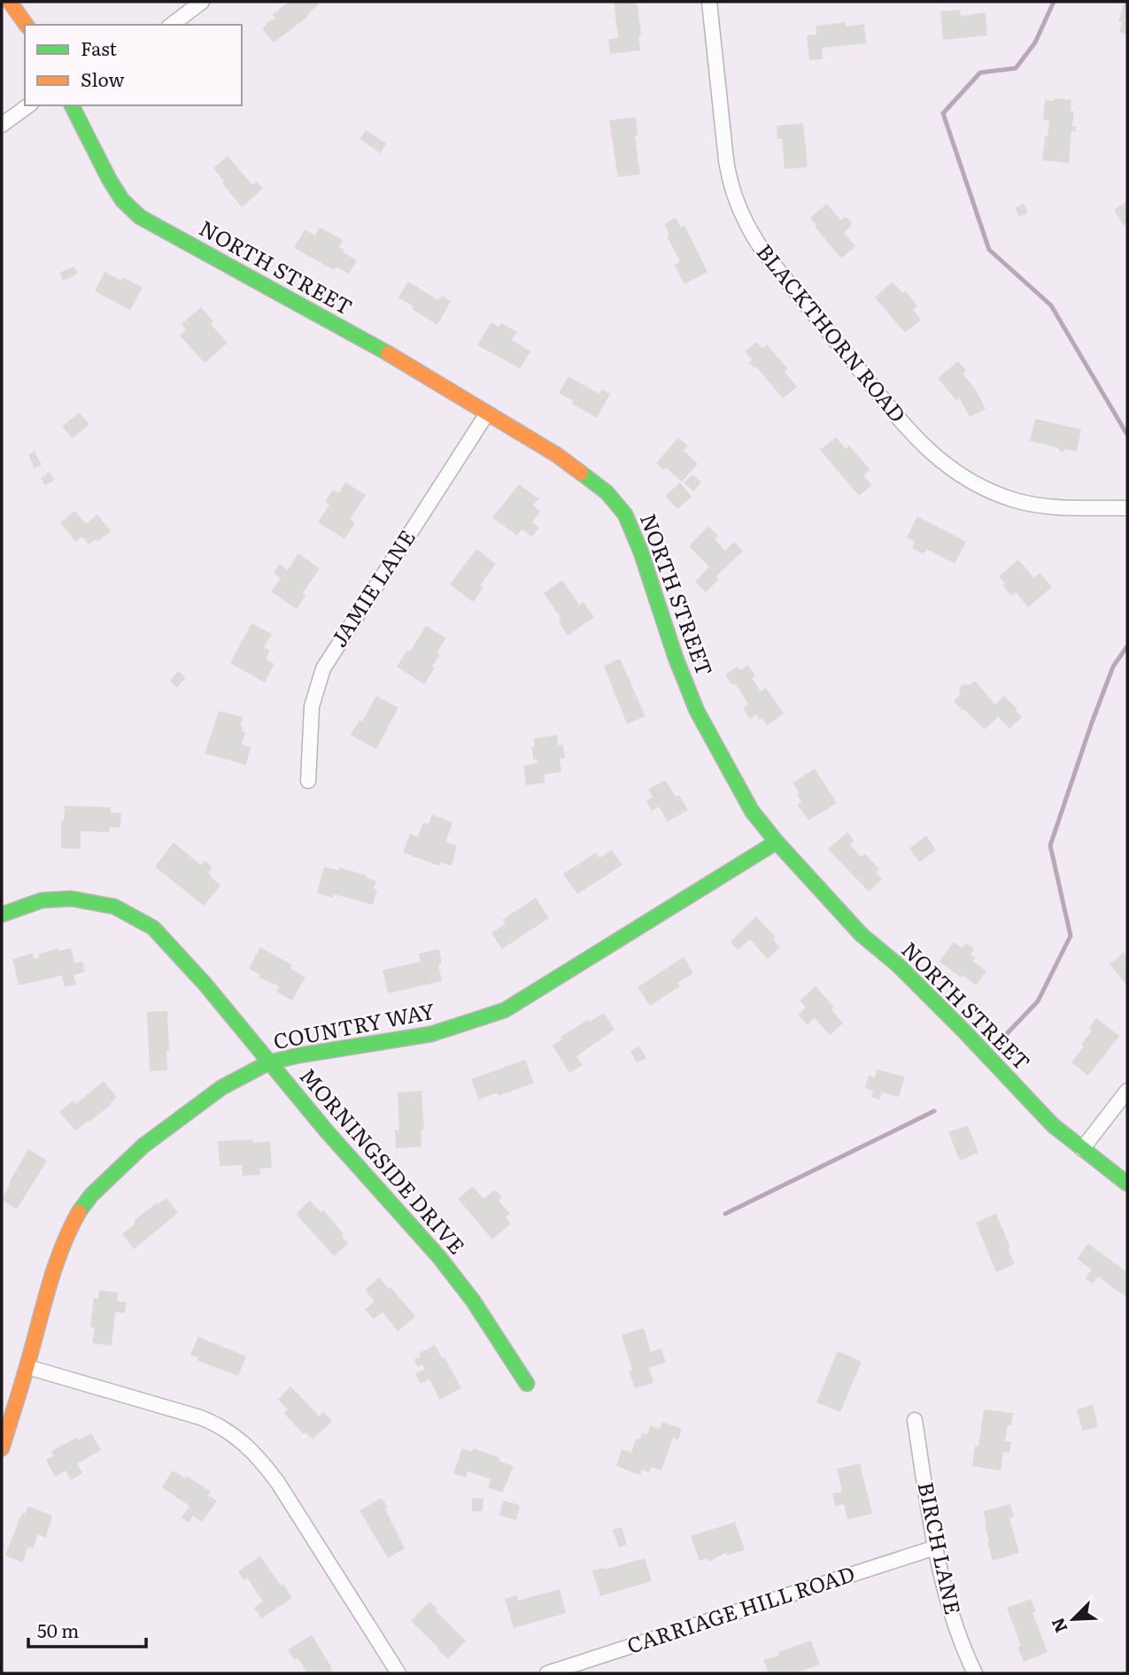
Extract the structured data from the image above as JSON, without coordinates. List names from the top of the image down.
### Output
{
  "streets": {
    "street": [
      "NORTH STREET",
      "BLACKTHORN ROAD",
      "JAMIE LANE",
      "COUNTRY WAY",
      "MORNINGSIDE DRIVE",
      "BIRCH LANE",
      "CARRIAGE HILL ROAD"
    ]
  },
  "crossings": [
    ["NORTH STREET", "JAMIE LANE"],
    ["NORTH STREET", "COUNTRY WAY"],
    ["COUNTRY WAY", "MORNINGSIDE DRIVE"],
    ["BIRCH LANE", "CARRIAGE HILL ROAD"]
  ],
  "legend": ["Fast", "Slow"],
  "scale_bar": "50 m",
  "north": "bottom left"
}
